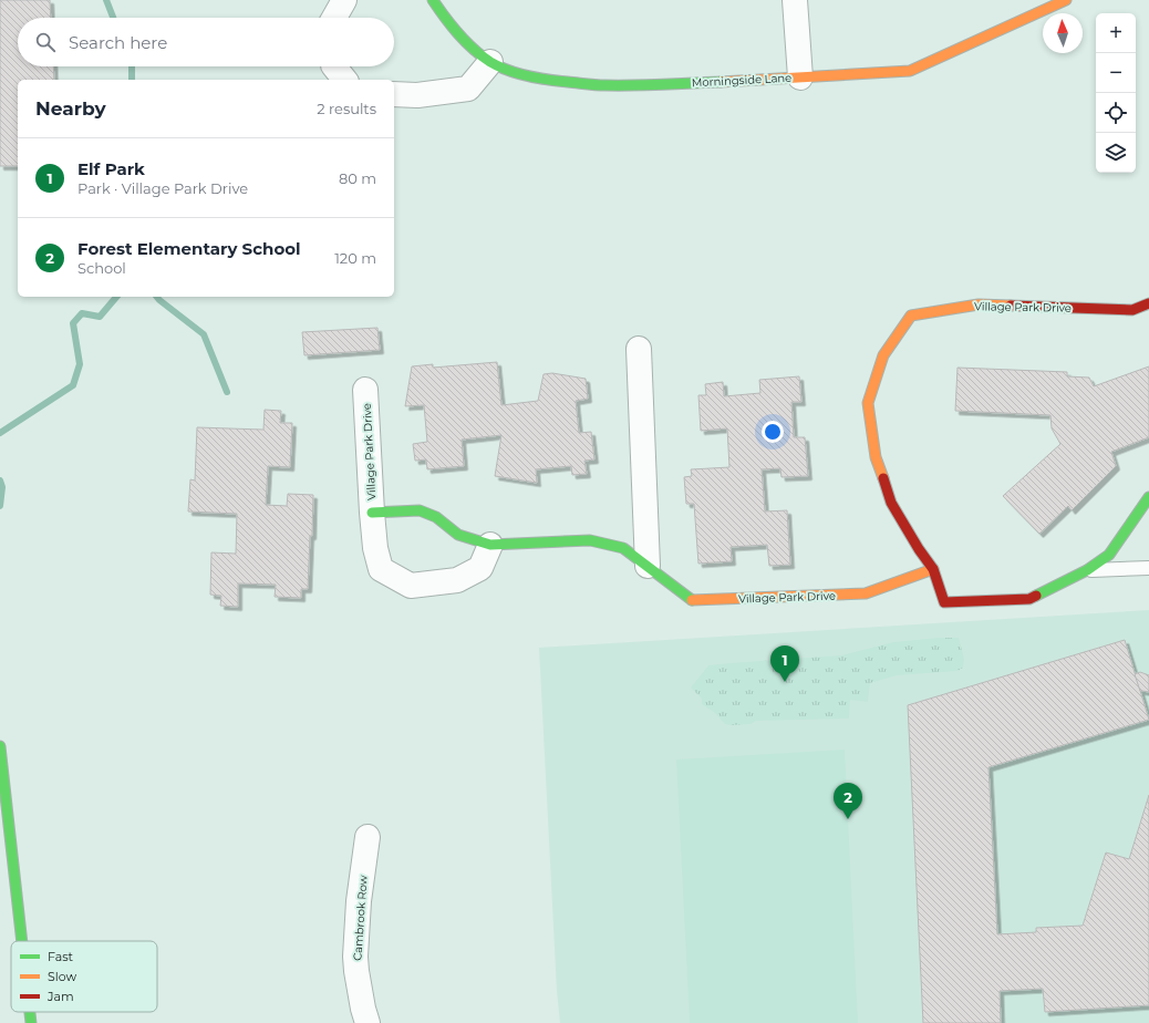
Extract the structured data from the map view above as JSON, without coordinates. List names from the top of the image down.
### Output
{
  "streets": {
    "street": ["Morningside Lane", "Village Park Drive", "Cambrook Row"]
  },
  "legend": ["Fast", "Slow", "Jam"],
  "north": "top",
  "page": {
    "map_buttons": ["+", "−"],
    "search": "Search here",
    "heading": ["Nearby", "2 results"],
    "list": [
      {
        "mark": "1",
        "name": "Elf Park",
        "note": "Park · Village Park Drive",
        "value": "80 m"
      },
      {
        "mark": "2",
        "name": "Forest Elementary School",
        "note": "School",
        "value": "120 m"
      }
    ],
    "pins": ["1", "2"]
  }
}
